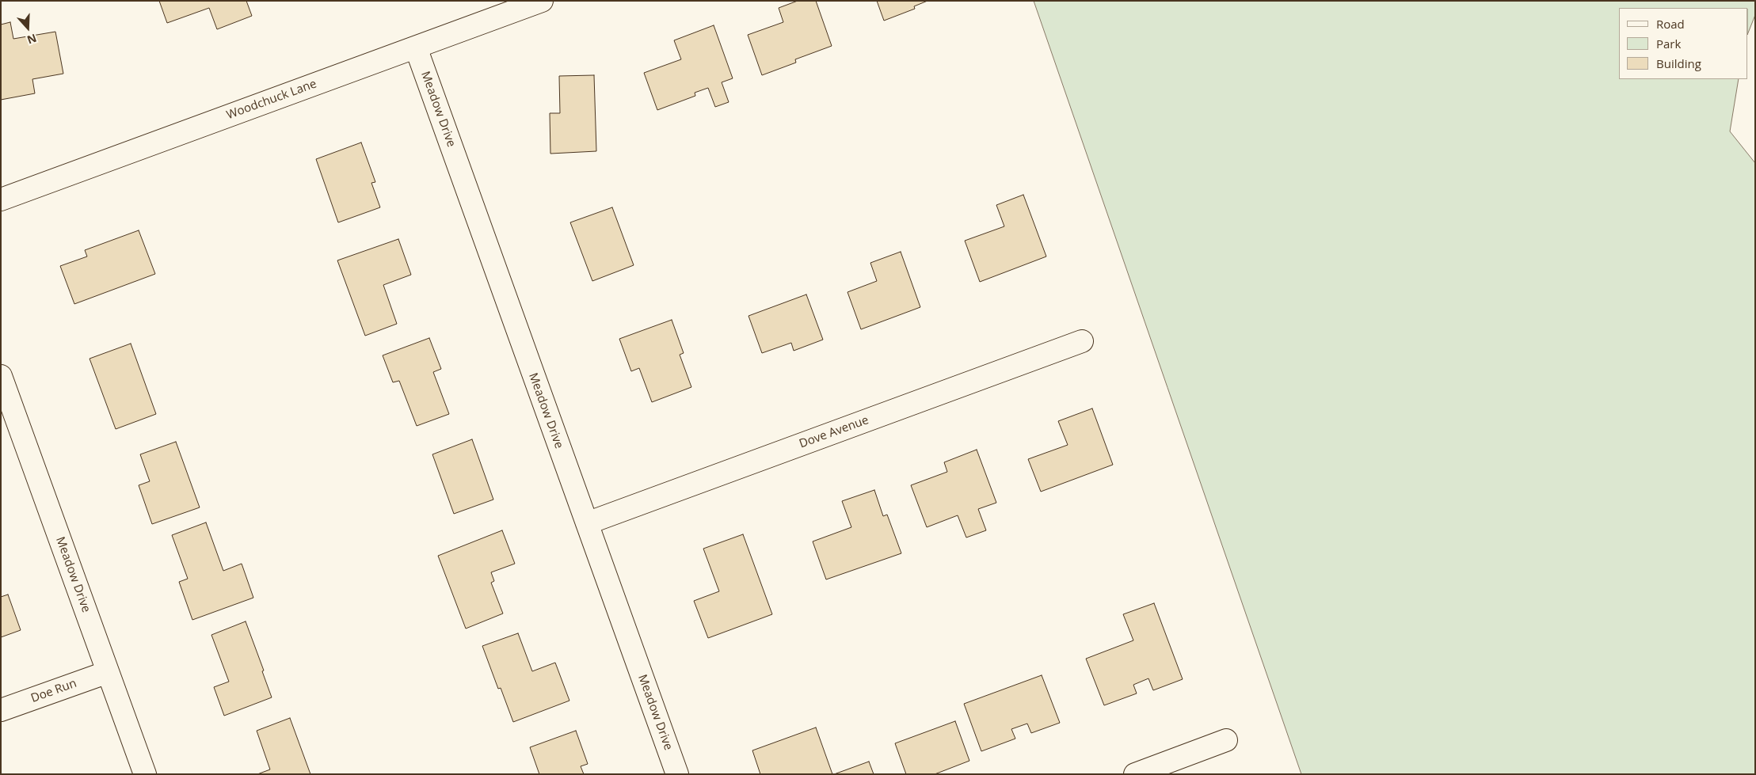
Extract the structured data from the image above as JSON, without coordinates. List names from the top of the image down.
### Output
{
  "streets": {
    "street": [
      "Woodchuck Lane",
      "Meadow Drive",
      "Dove Avenue",
      "Doe Run"
    ]
  },
  "crossings": [
    ["Woodchuck Lane", "Meadow Drive"],
    ["Meadow Drive", "Dove Avenue"],
    ["Meadow Drive", "Doe Run"]
  ],
  "legend": ["Road", "Park", "Building"],
  "north": "bottom"
}
